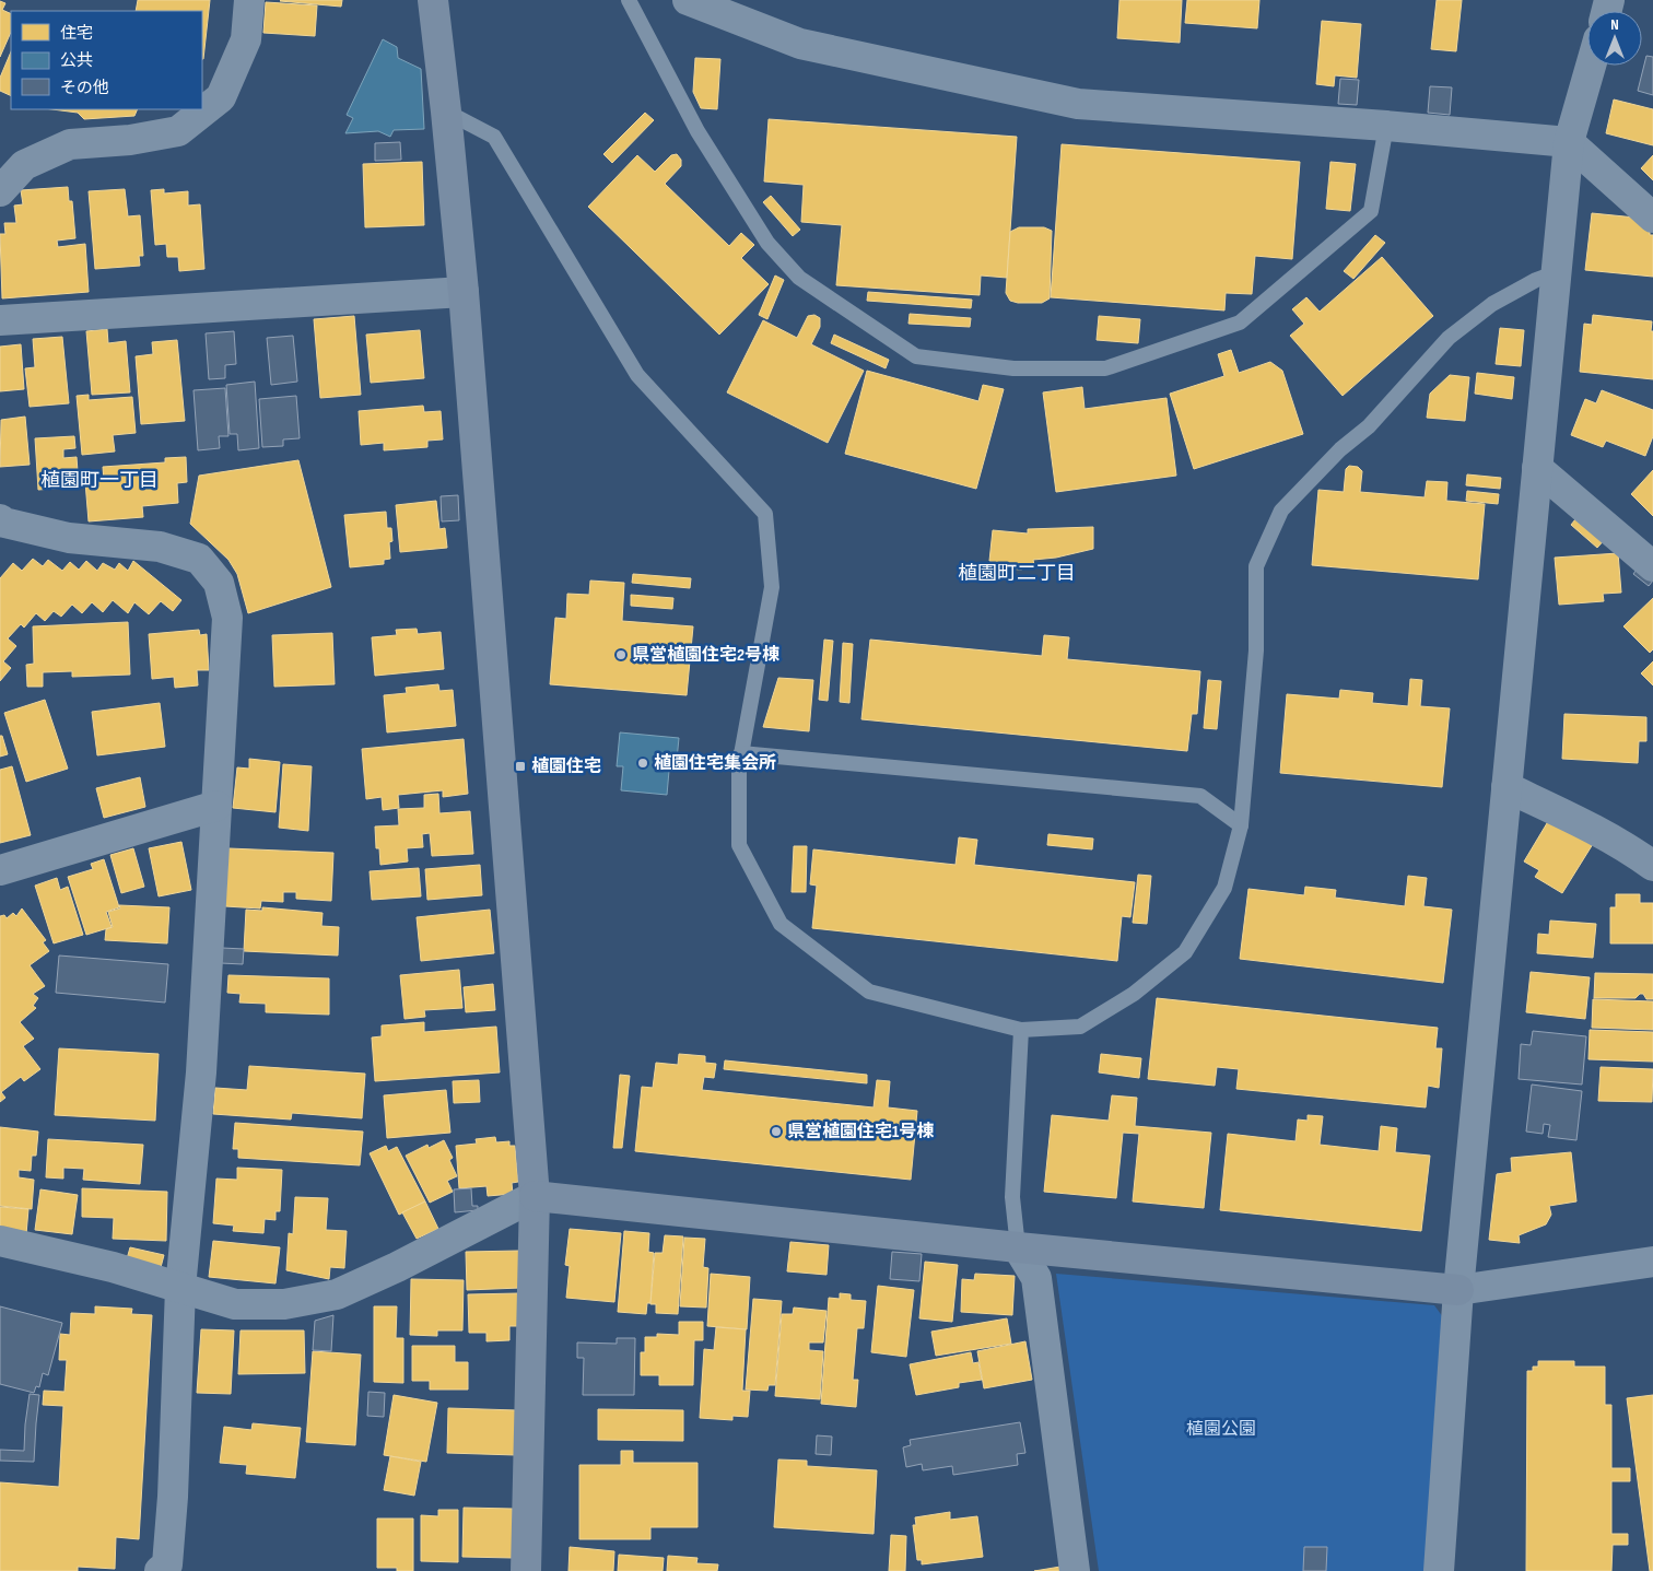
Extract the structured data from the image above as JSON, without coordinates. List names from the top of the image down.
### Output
{
  "districts": ["植園町一丁目", "植園町二丁目"],
  "parks": ["植園公園"],
  "places": {
    "other": ["県営植園住宅2号棟", "植園住宅集会所", "県営植園住宅1号棟"],
    "transit": ["植園住宅"]
  },
  "legend": ["住宅", "公共", "その他"],
  "north": "top"
}
